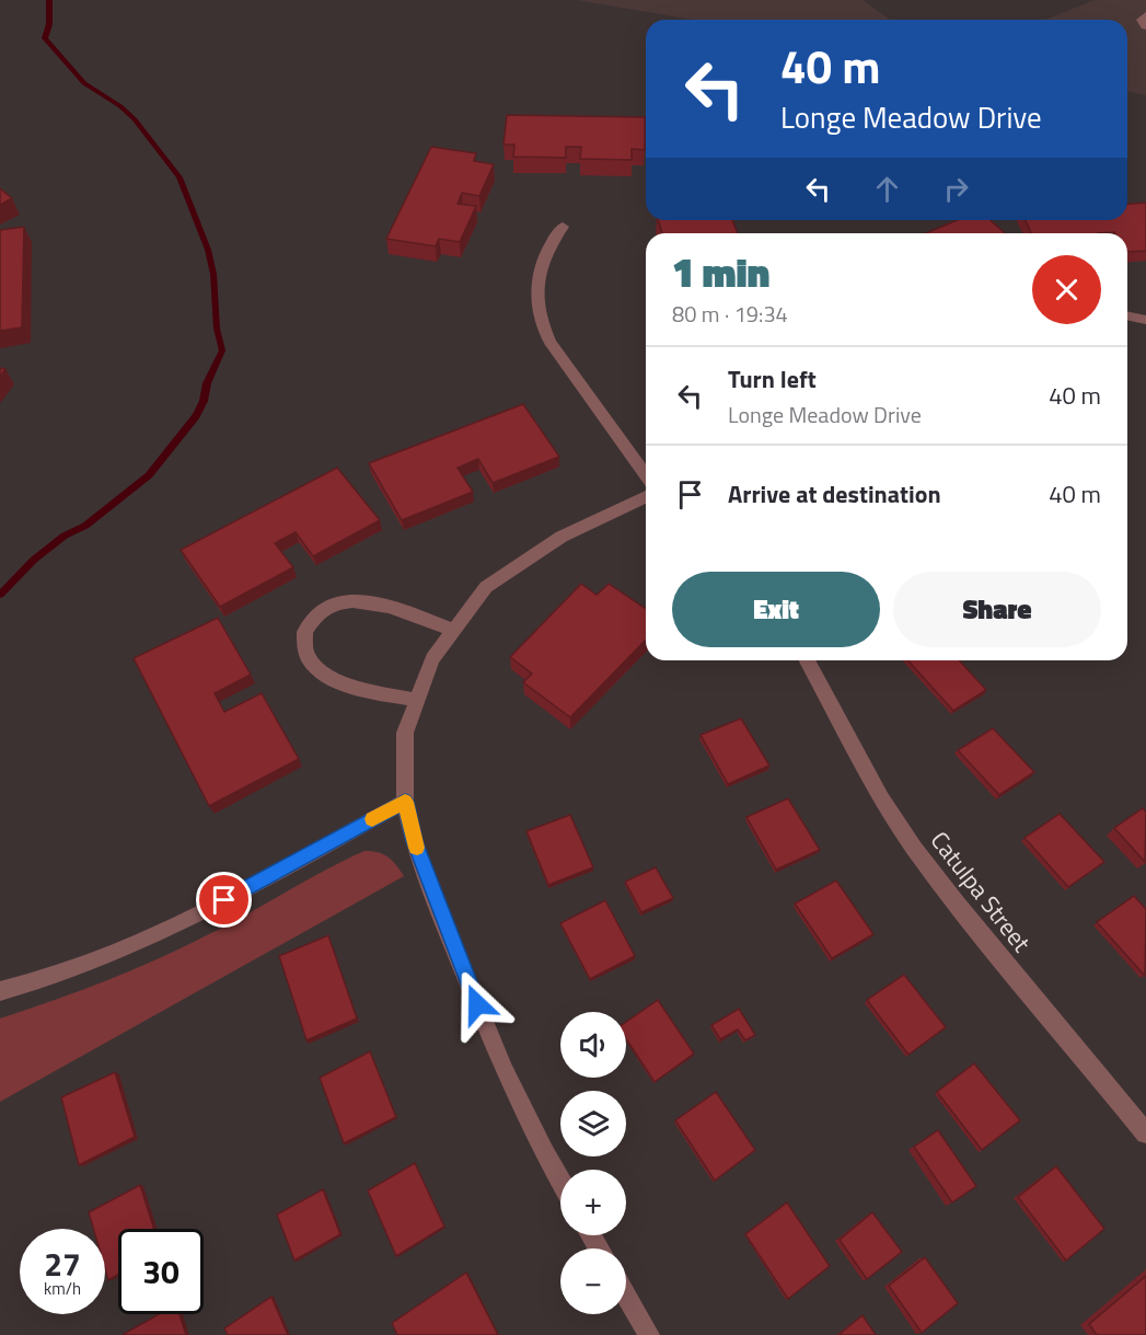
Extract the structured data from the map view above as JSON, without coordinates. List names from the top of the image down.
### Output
{
  "streets": {
    "street": ["Catulpa Street"]
  },
  "page": {
    "turn": ["40 m", "Longe Meadow Drive"],
    "heading": ["1 min", "80 m · 19:34"],
    "list": [
      {
        "name": "Turn left",
        "note": "Longe Meadow Drive",
        "value": "40 m"
      },
      {
        "name": "Arrive at destination",
        "value": "40 m"
      }
    ],
    "buttons": ["Exit", "Share"],
    "map_buttons": ["+", "−"],
    "speed": "27 km/h",
    "limit": "30"
  }
}
